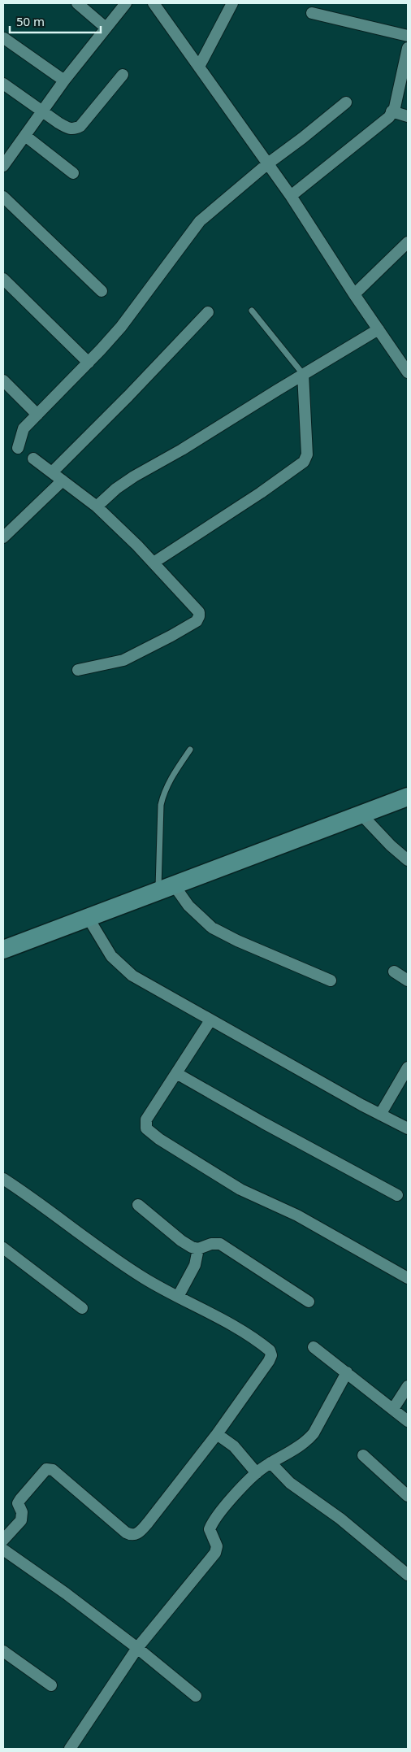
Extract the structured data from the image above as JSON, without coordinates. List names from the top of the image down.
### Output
{
  "scale_bar": "50 m"
}
